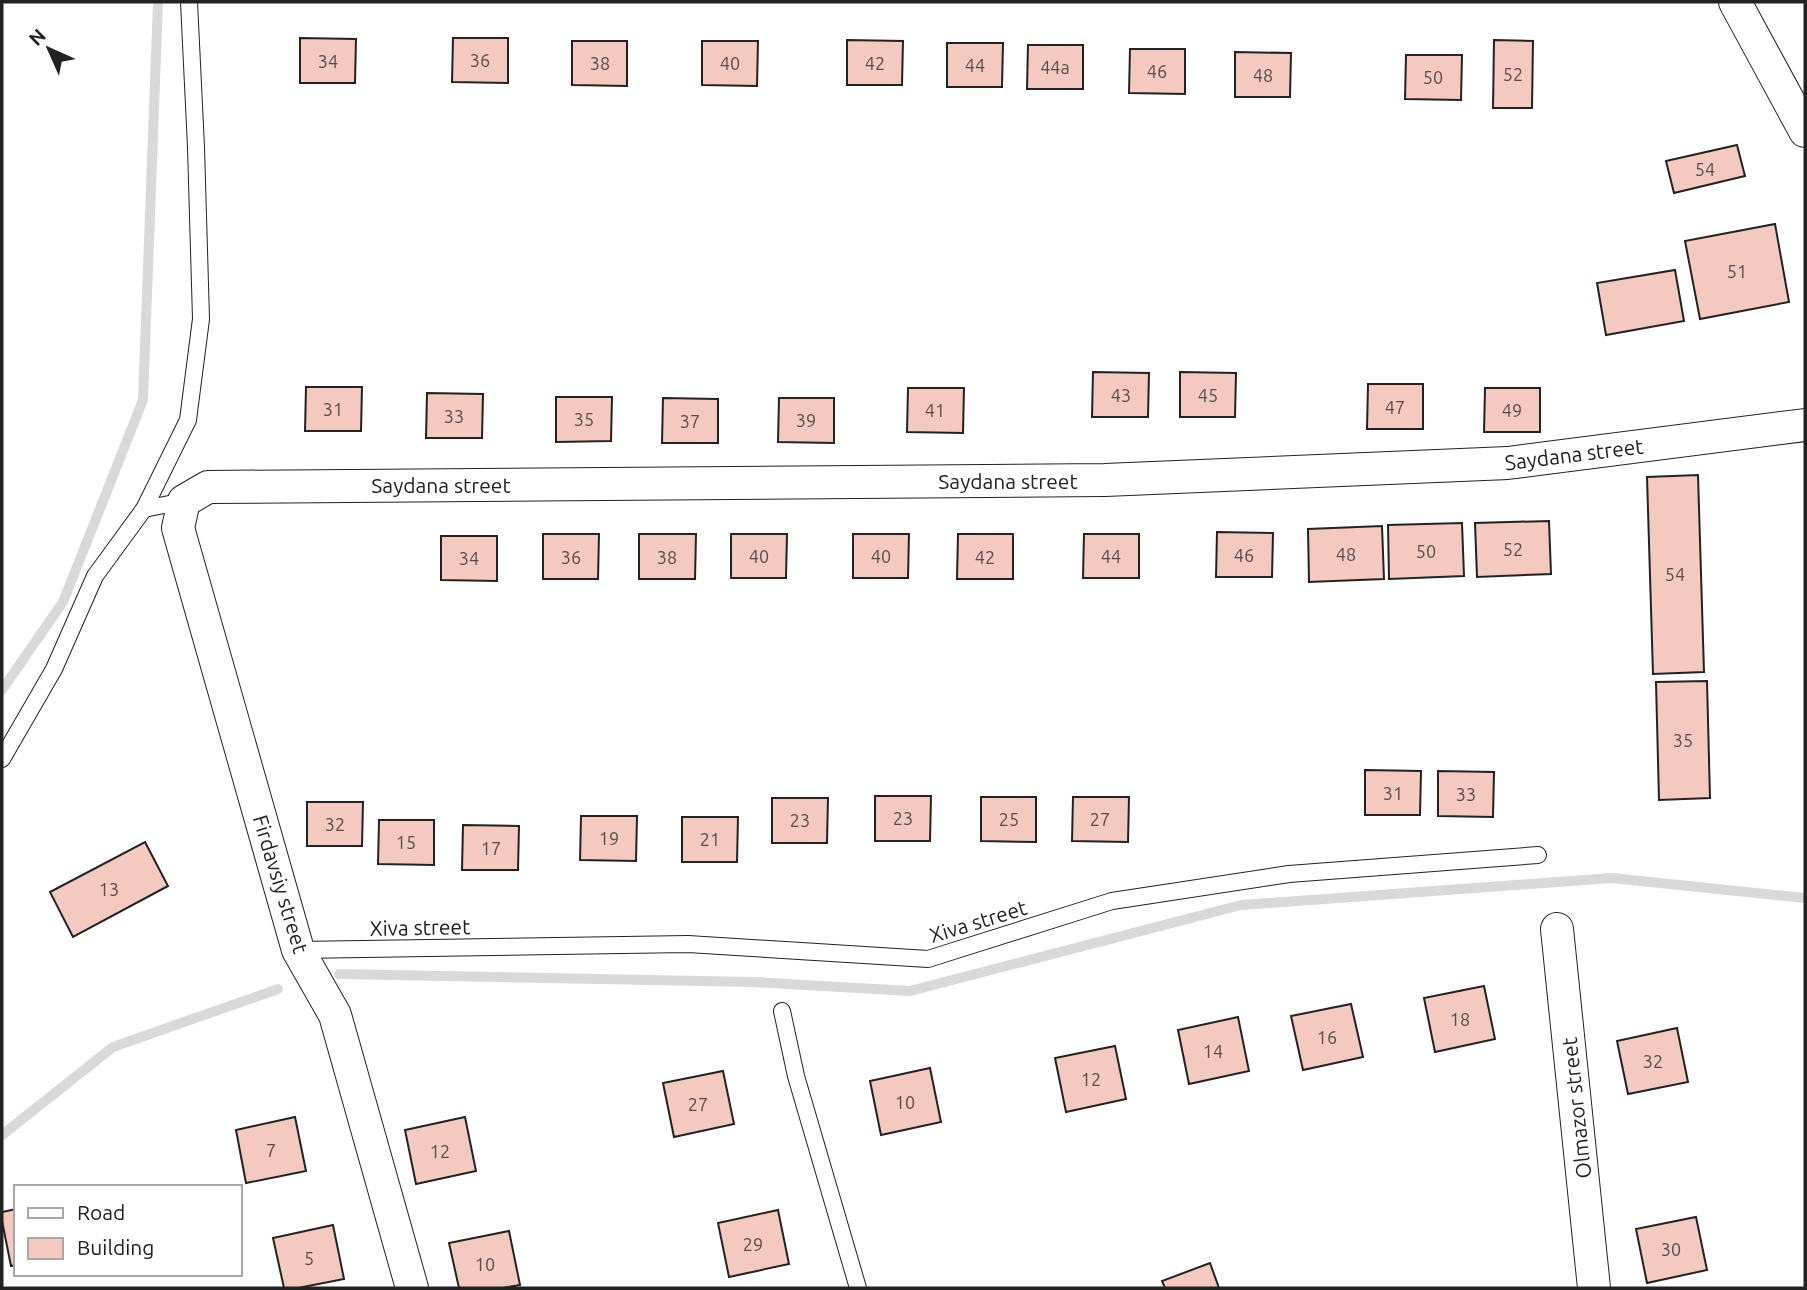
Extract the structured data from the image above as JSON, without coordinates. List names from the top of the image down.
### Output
{
  "streets": {
    "street": ["Saydana street", "Firdavsiy street", "Olmazor street"],
    "lane": ["Xiva street"]
  },
  "crossings": [
    ["Saydana street", "Firdavsiy street"],
    ["Firdavsiy street", "Xiva street"]
  ],
  "house_numbers": [
    "36",
    "34",
    "38",
    "40",
    "42",
    "44",
    "44a",
    "46",
    "52",
    "48",
    "50",
    "54",
    "51",
    "43",
    "45",
    "47",
    "31",
    "41",
    "49",
    "33",
    "35",
    "39",
    "37",
    "52",
    "50",
    "48",
    "46",
    "40",
    "40",
    "44",
    "36",
    "38",
    "42",
    "34",
    "54",
    "35",
    "31",
    "33",
    "23",
    "25",
    "27",
    "23",
    "32",
    "19",
    "21",
    "15",
    "17",
    "13",
    "18",
    "16",
    "14",
    "32",
    "12",
    "10",
    "27",
    "7",
    "12",
    "29",
    "30",
    "5",
    "10"
  ],
  "legend": ["Road", "Building"],
  "north": "top left"
}
